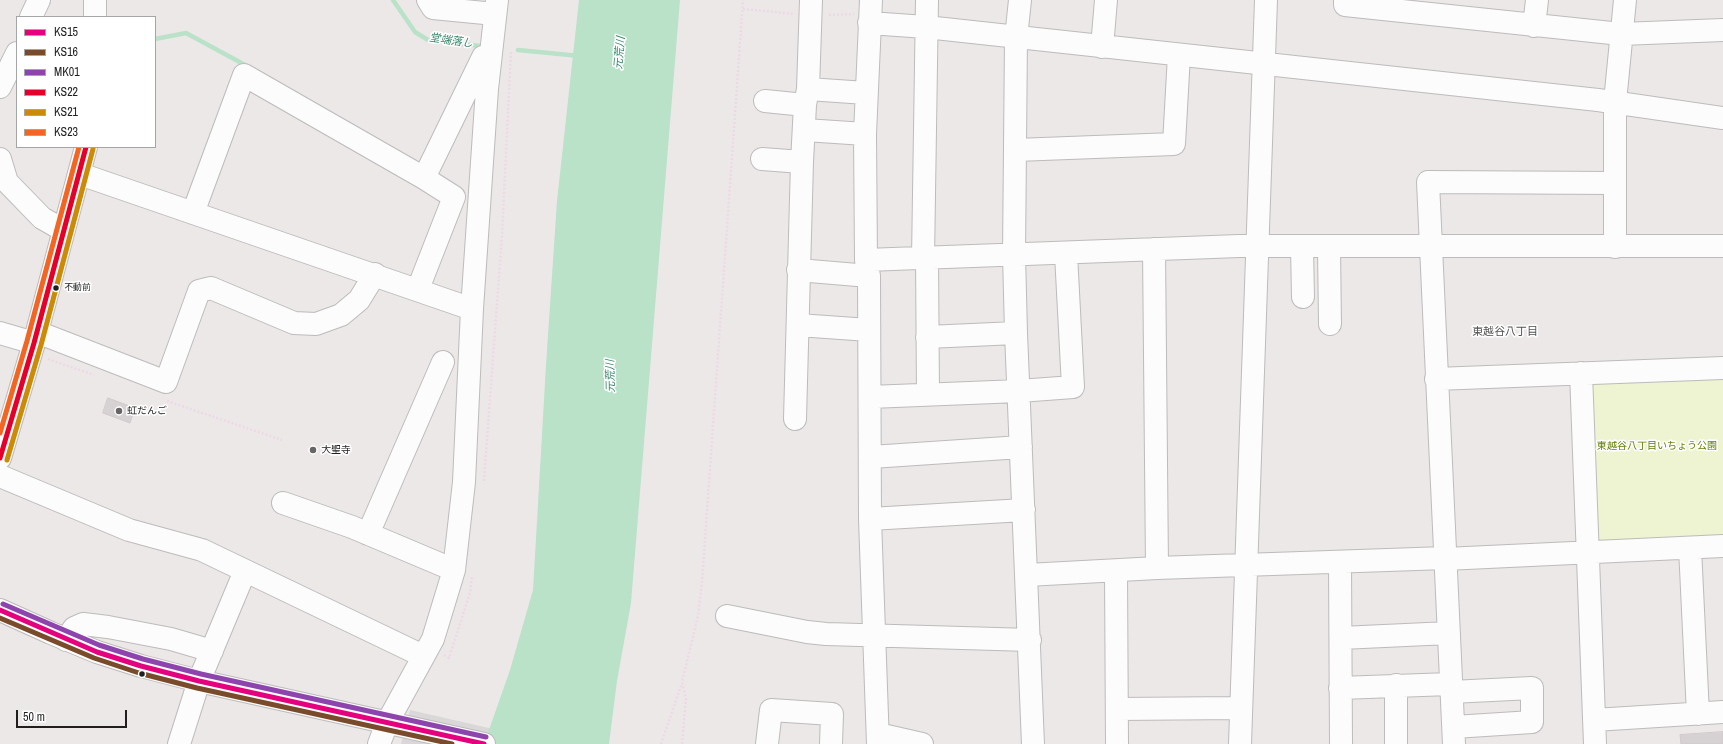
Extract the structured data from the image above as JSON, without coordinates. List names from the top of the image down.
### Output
{
  "districts": ["東越谷八丁目"],
  "water": ["堂端落し", "元荒川"],
  "parks": ["東越谷八丁目いちょう公園"],
  "places": ["不動前", "虹だんご", "大聖寺"],
  "lines": [
    "transit line KS22",
    "transit line KS23",
    "transit line KS21",
    "transit line MK01",
    "transit line KS15",
    "transit line KS16"
  ],
  "legend": [
    "KS15",
    "KS16",
    "MK01",
    "KS22",
    "KS21",
    "KS23"
  ],
  "scale_bar": "50 m"
}
